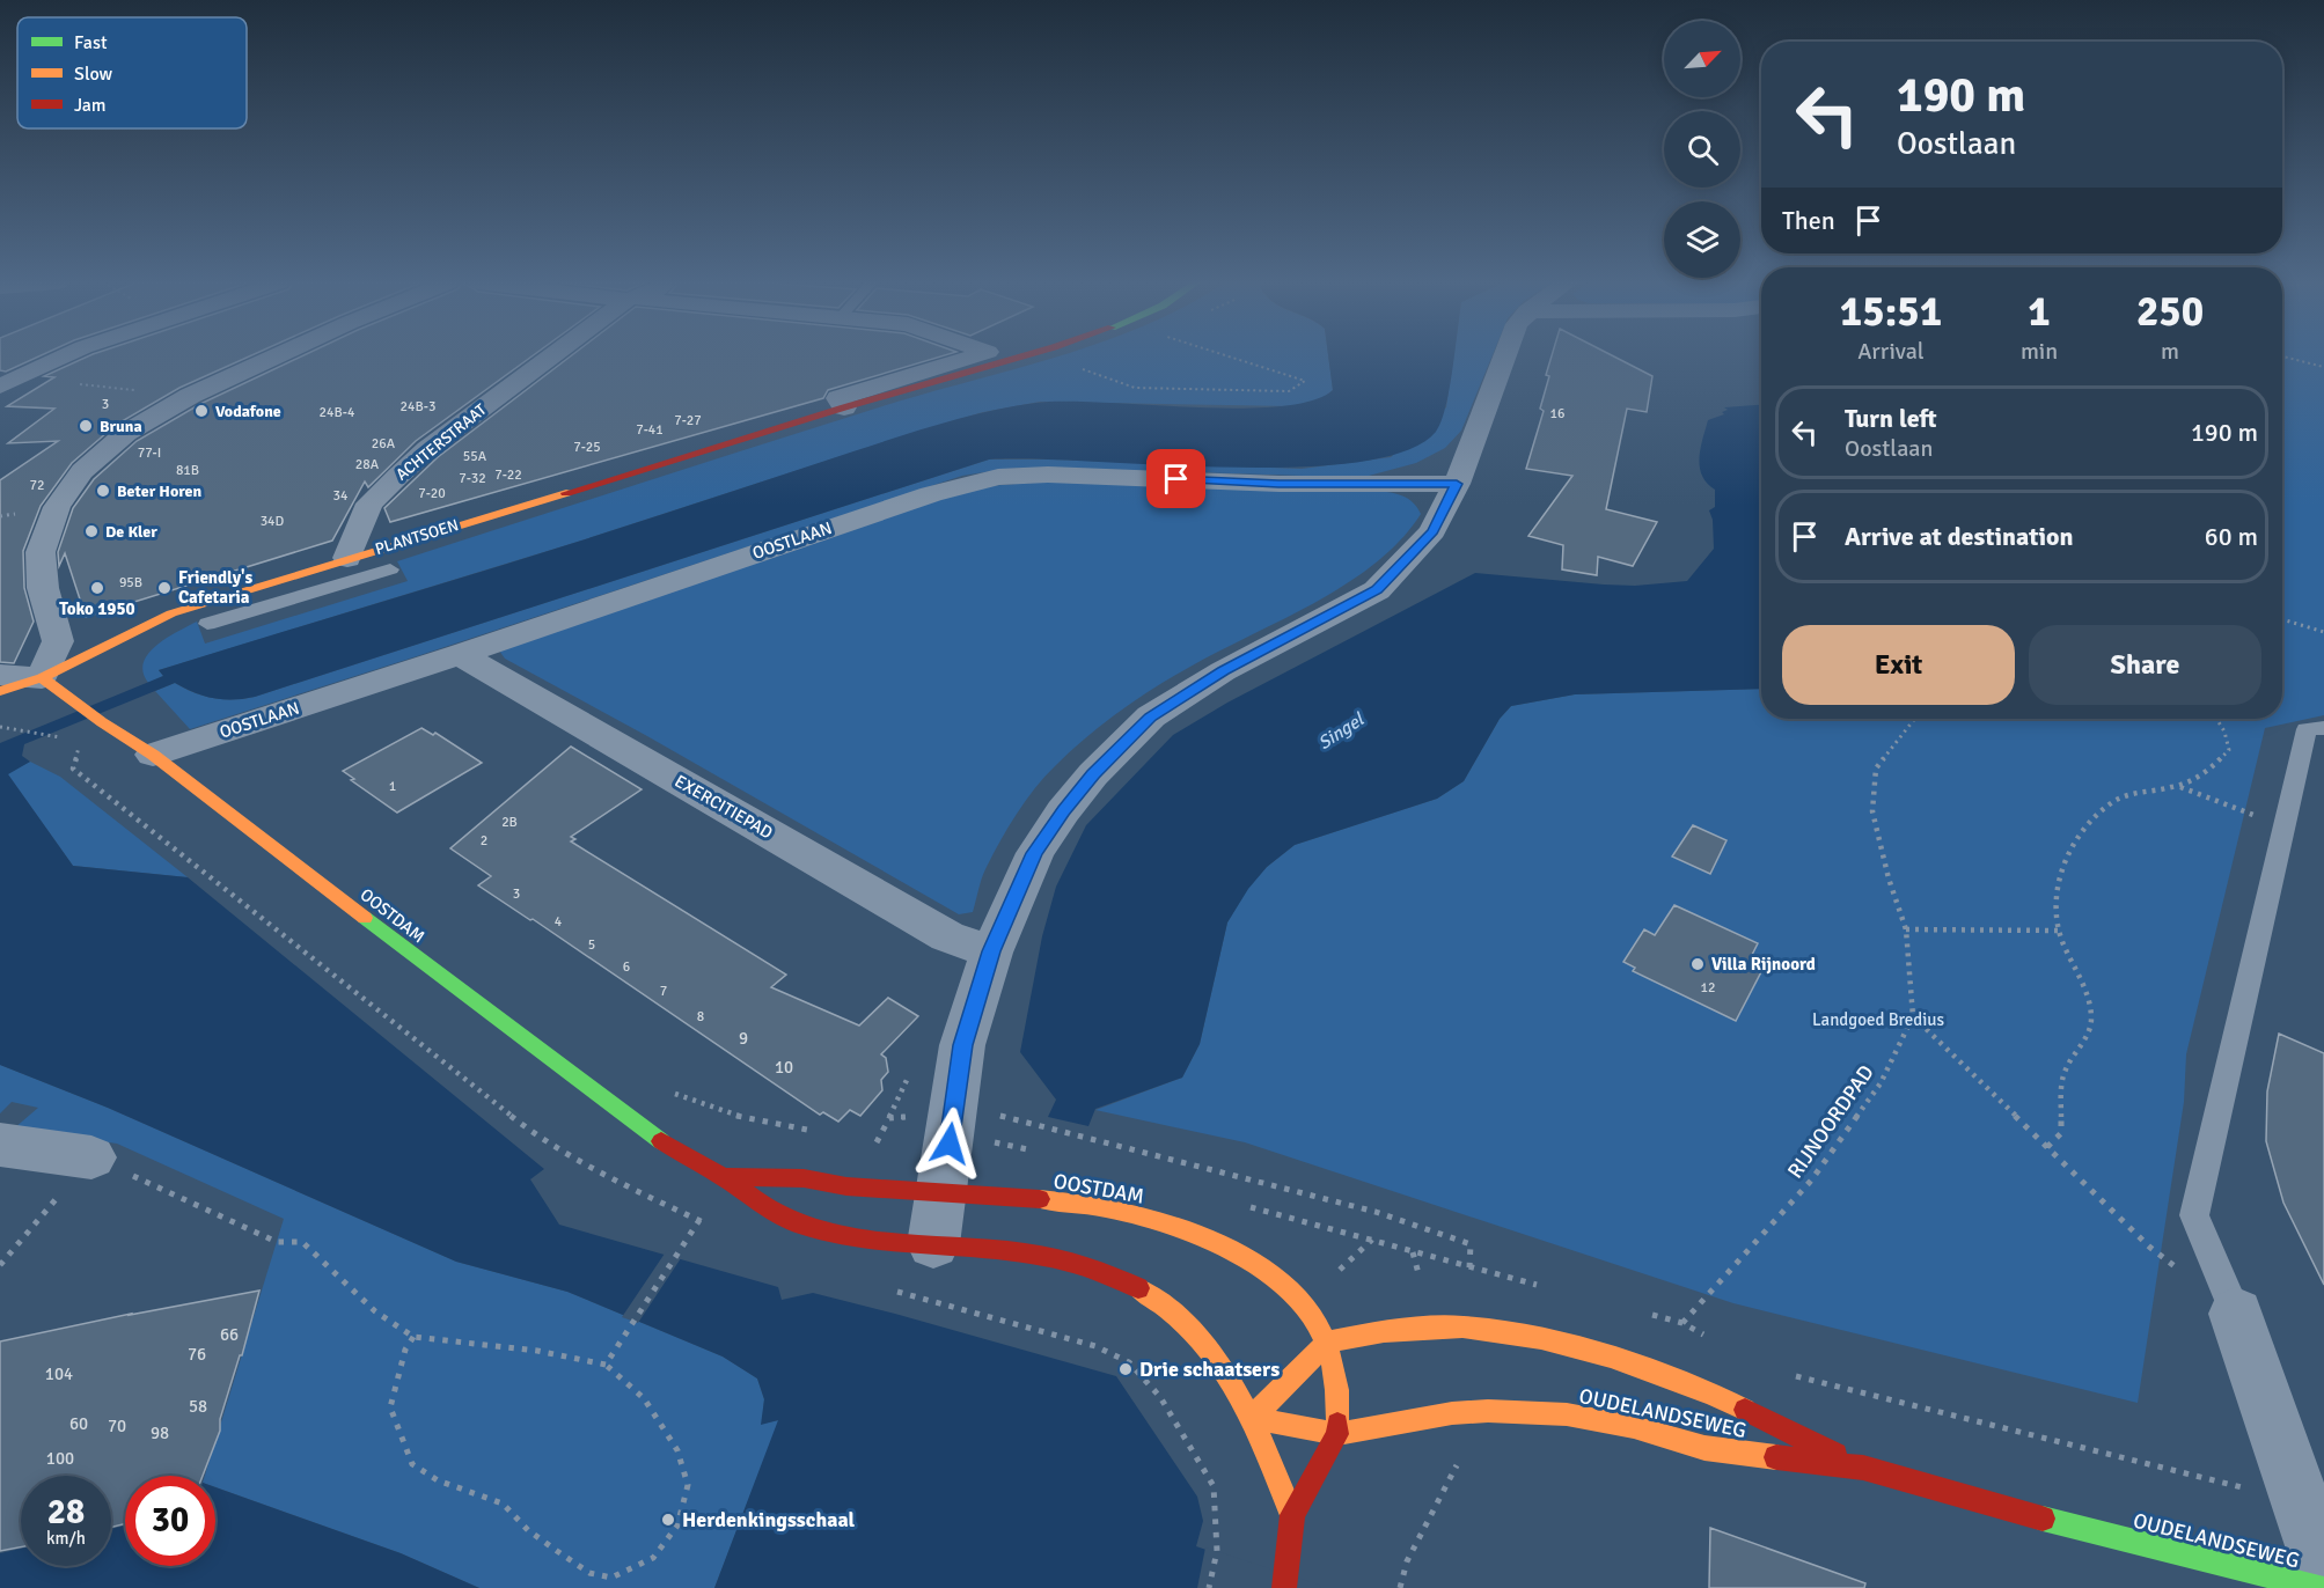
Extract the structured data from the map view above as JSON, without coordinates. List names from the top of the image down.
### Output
{
  "streets": {
    "street": [
      "ACHTERSTRAAT",
      "PLANTSOEN",
      "OOSTLAAN",
      "EXERCITIEPAD",
      "OOSTDAM",
      "OUDELANDSEWEG"
    ],
    "path": ["RIJNOORDPAD"]
  },
  "crossings": [
    ["ACHTERSTRAAT", "PLANTSOEN"],
    ["PLANTSOEN", "OOSTDAM"],
    ["OOSTLAAN", "EXERCITIEPAD"],
    ["OOSTLAAN", "OOSTDAM"],
    ["OOSTDAM", "OUDELANDSEWEG"]
  ],
  "water": ["Singel"],
  "parks": ["Landgoed Bredius"],
  "places": [
    "Vodafone",
    "Bruna",
    "Beter Horen",
    "De Kler",
    "Toko 1950",
    "Friendly's Cafetaria",
    "Villa Rijnoord",
    "Drie schaatsers",
    "Herdenkingsschaal"
  ],
  "house_numbers": [
    "3",
    "24B-3",
    "24B-4",
    "16",
    "7-27",
    "7-41",
    "26A",
    "7-25",
    "77-I",
    "55A",
    "28A",
    "81B",
    "7-22",
    "7-32",
    "72",
    "7-20",
    "34",
    "34D",
    "95B",
    "1",
    "2B",
    "2",
    "3",
    "4",
    "5",
    "6",
    "12",
    "7",
    "8",
    "9",
    "10",
    "66",
    "76",
    "104",
    "58",
    "60",
    "70",
    "98",
    "100"
  ],
  "legend": ["Fast", "Slow", "Jam"],
  "north": "top right",
  "page": {
    "turn": ["190 m", "Oostlaan"],
    "then": "Then",
    "eta": [
      "15:51",
      "Arrival",
      "1",
      "min",
      "250",
      "m"
    ],
    "list": [
      {
        "name": "Turn left",
        "note": "Oostlaan",
        "value": "190 m"
      },
      {
        "name": "Arrive at destination",
        "value": "60 m"
      }
    ],
    "buttons": ["Exit", "Share"],
    "speed": "28 km/h",
    "limit": "30"
  }
}
